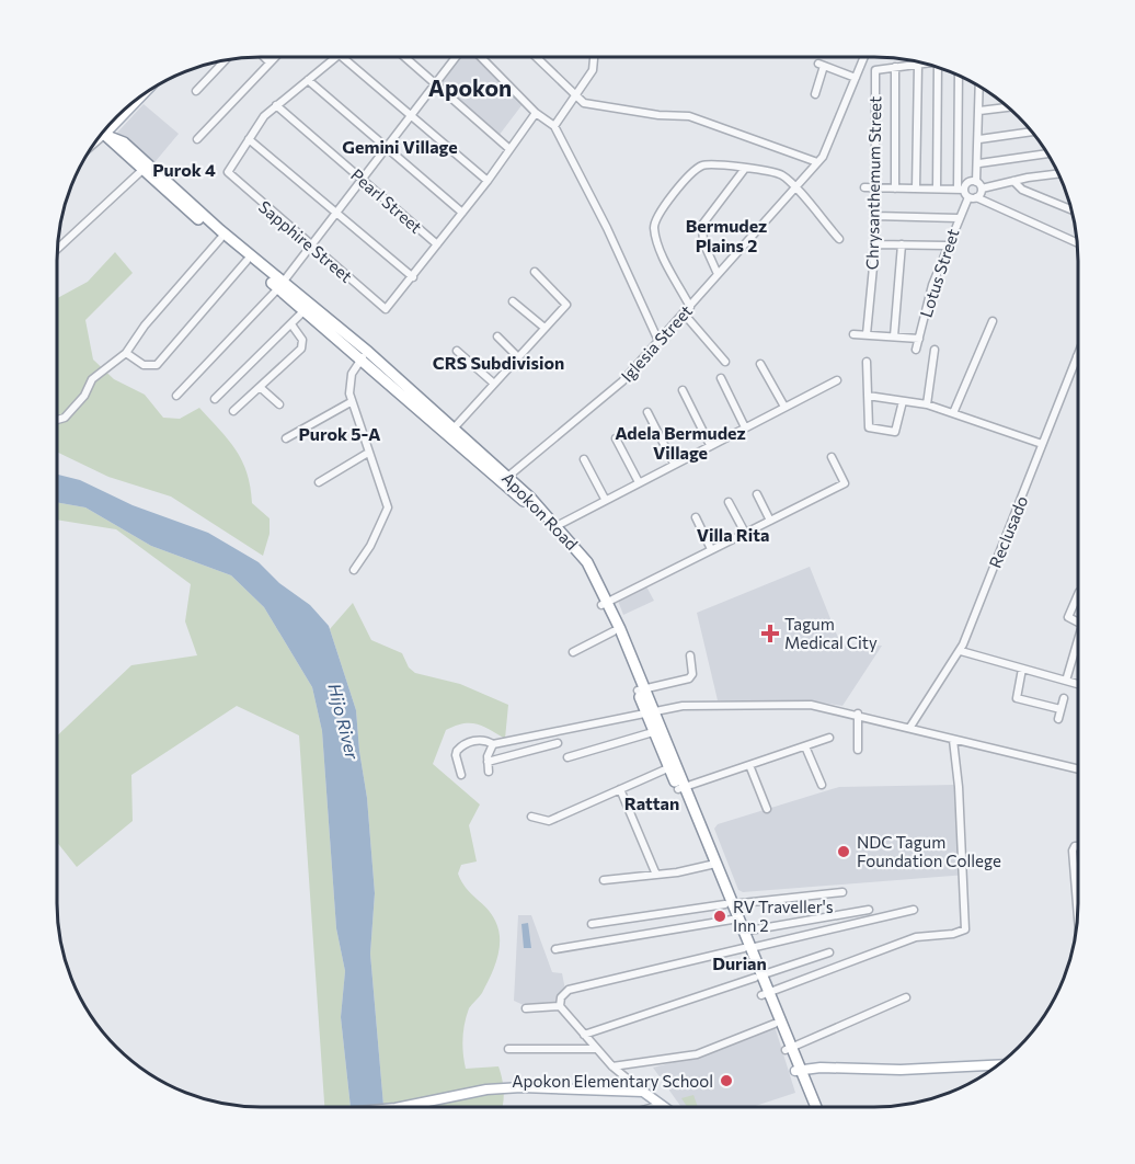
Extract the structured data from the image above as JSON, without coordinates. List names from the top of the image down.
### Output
{
  "streets": {
    "highway": ["Apokon Road"],
    "street": [
      "Chrysanthemum Street",
      "Pearl Street",
      "Sapphire Street",
      "Lotus Street",
      "Iglesia Street",
      "Reclusado"
    ]
  },
  "crossings": [
    ["Iglesia Street", "Apokon Road"]
  ],
  "districts": [
    "Apokon",
    "Gemini Village",
    "Purok 4",
    "Bermudez Plains 2",
    "CRS Subdivision",
    "Adela Bermudez Village",
    "Purok 5-A",
    "Villa Rita",
    "Rattan",
    "Durian"
  ],
  "water": ["Hijo River"],
  "places": {
    "health": ["Tagum Medical City"],
    "other": ["NDC Tagum Foundation College", "RV Traveller's Inn 2", "Apokon Elementary School"]
  }
}
